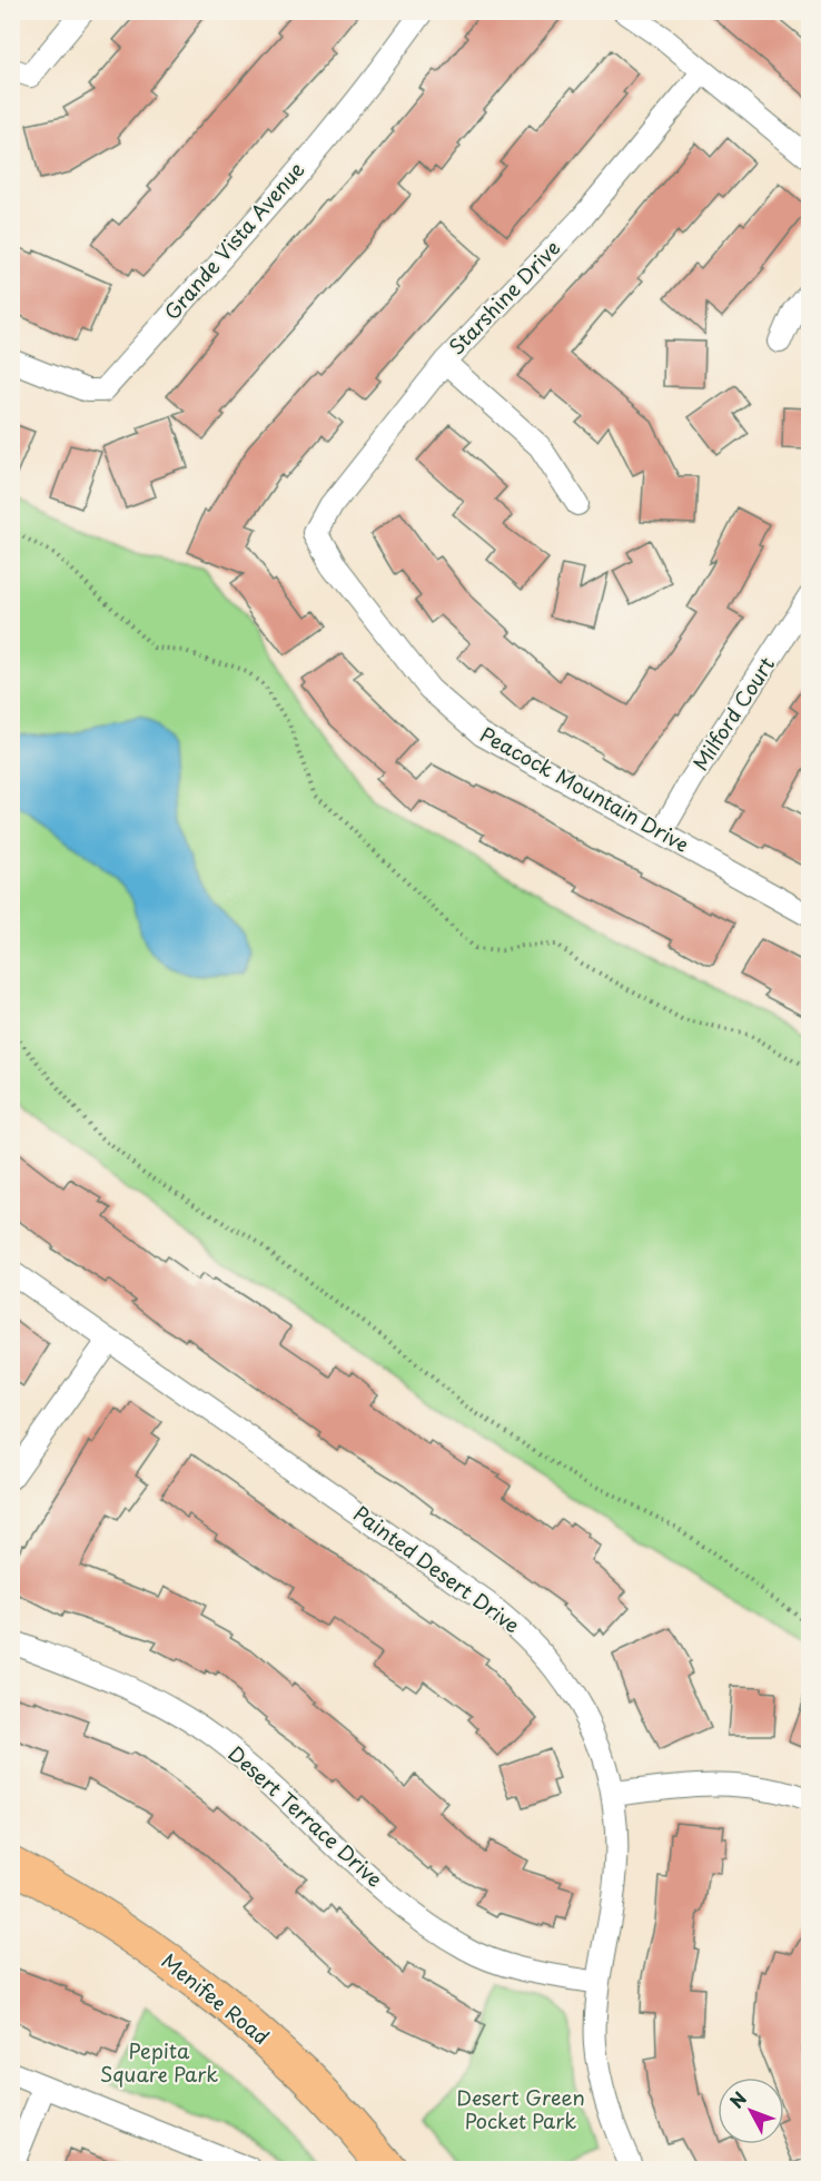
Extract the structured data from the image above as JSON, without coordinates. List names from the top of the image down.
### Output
{
  "streets": {
    "main road": ["Menifee Road"],
    "street": [
      "Grande Vista Avenue",
      "Starshine Drive",
      "Milford Court",
      "Peacock Mountain Drive",
      "Painted Desert Drive",
      "Desert Terrace Drive"
    ]
  },
  "crossings": [
    ["Starshine Drive", "Peacock Mountain Drive"],
    ["Milford Court", "Peacock Mountain Drive"],
    ["Painted Desert Drive", "Desert Terrace Drive"]
  ],
  "parks": ["Pepita Square Park", "Desert Green Pocket Park"],
  "north": "top left"
}
